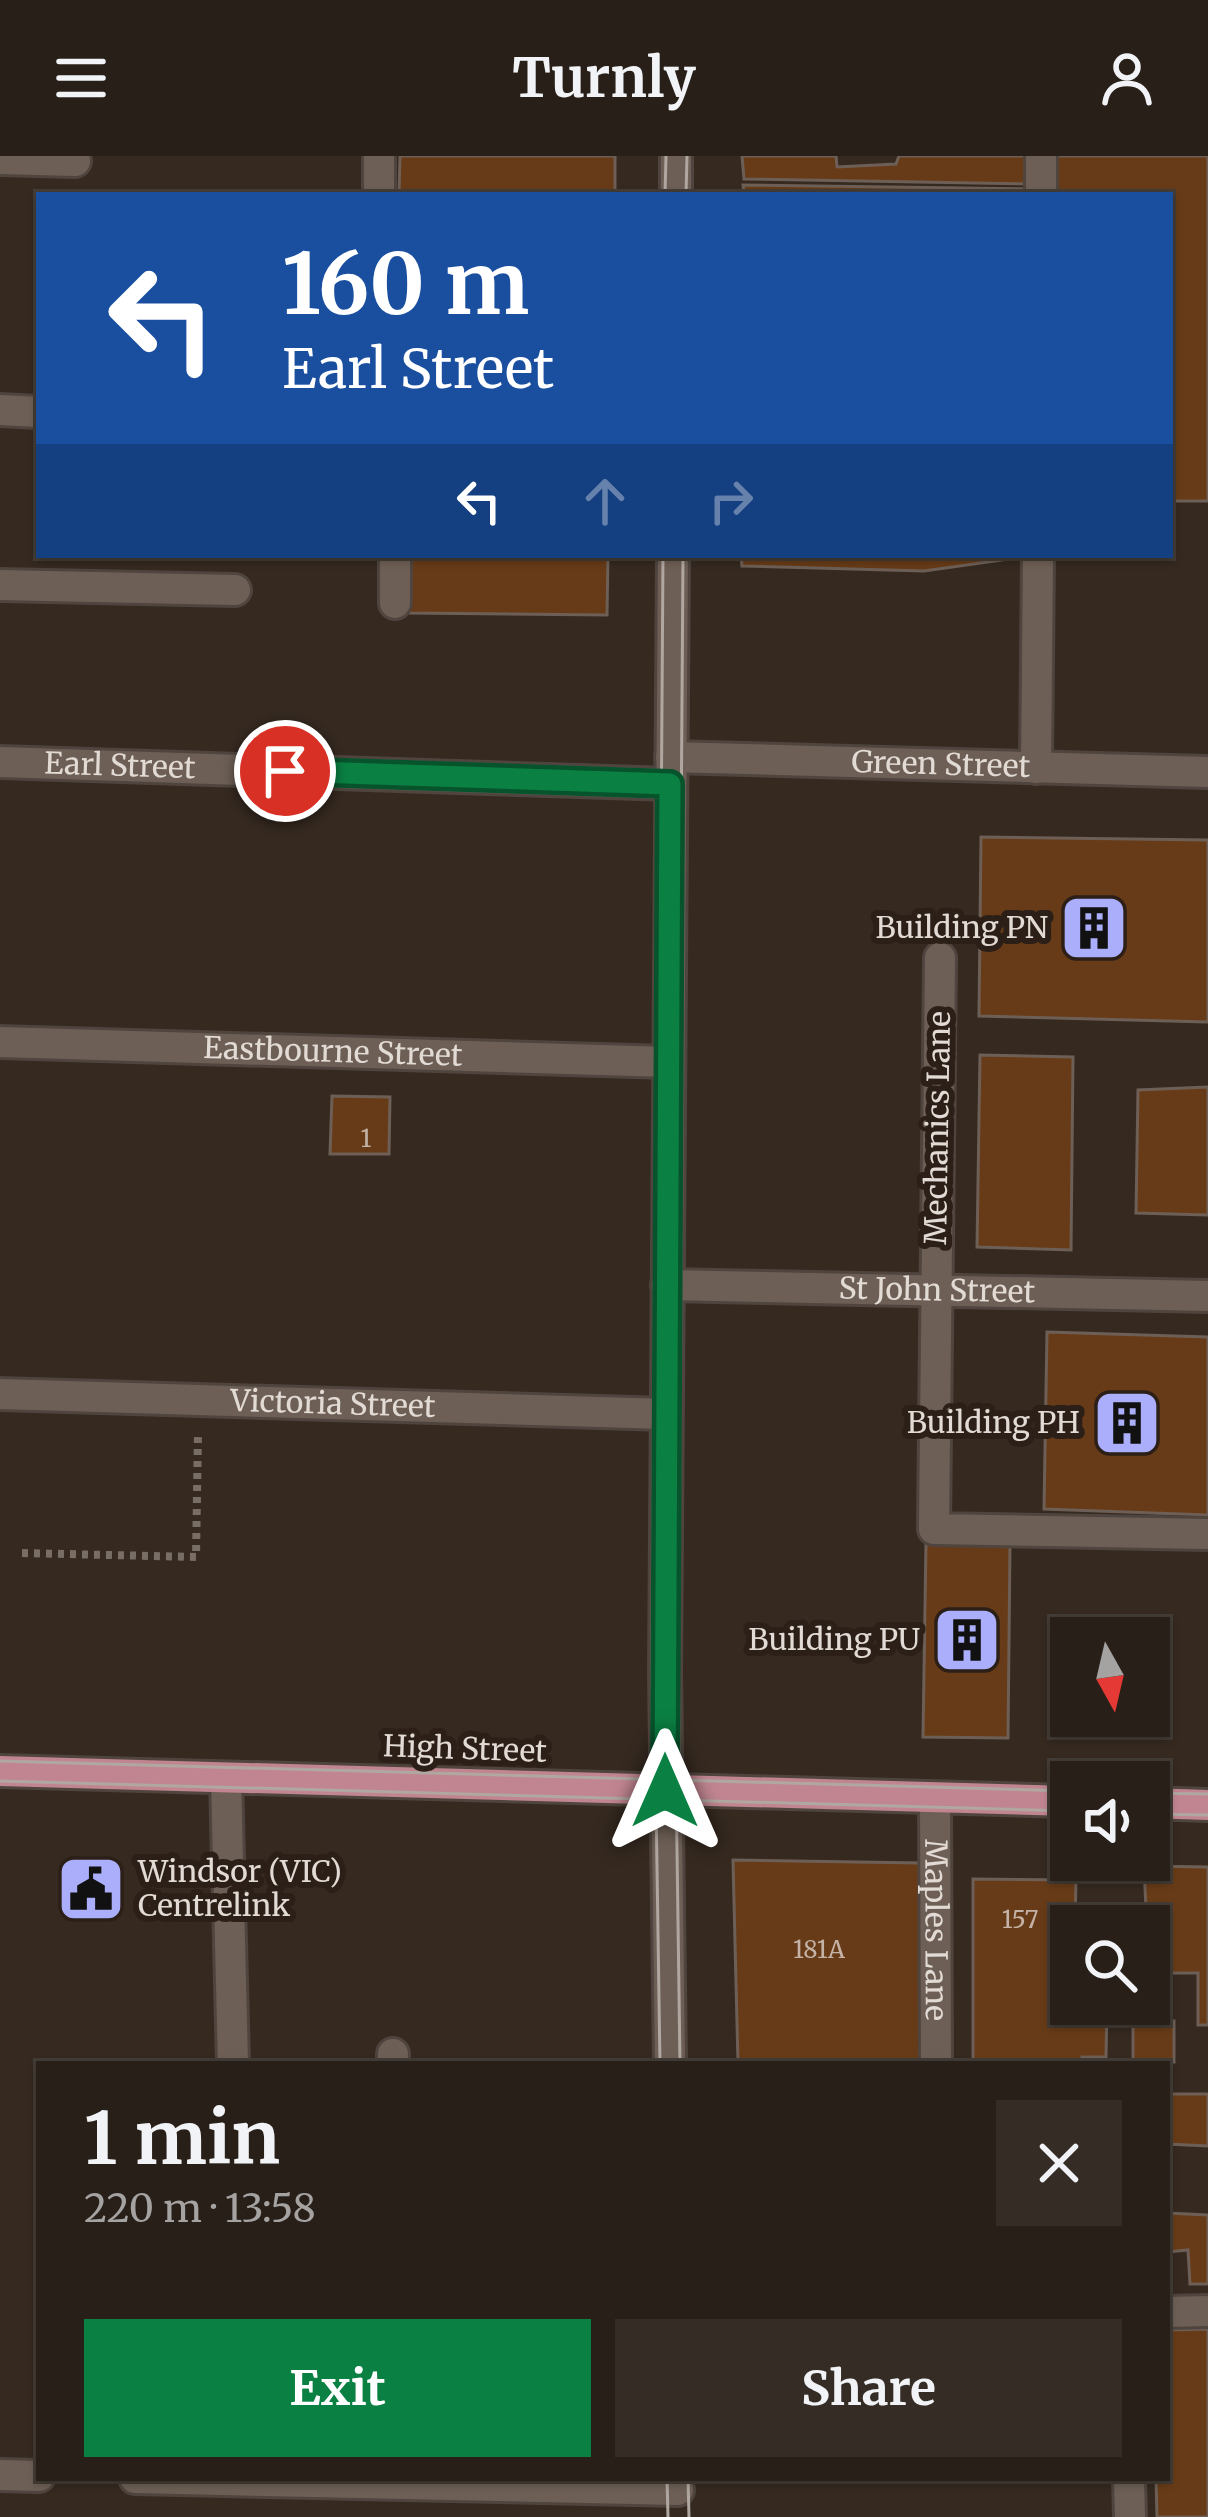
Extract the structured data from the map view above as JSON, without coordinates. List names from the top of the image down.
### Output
{
  "streets": {
    "main road": ["High Street"],
    "street": [
      "Green Street",
      "Earl Street",
      "Eastbourne Street",
      "Mechanics Lane",
      "St John Street",
      "Victoria Street",
      "Maples Lane"
    ]
  },
  "crossings": [
    ["Green Street", "Earl Street"],
    ["Mechanics Lane", "St John Street"],
    ["High Street", "Maples Lane"]
  ],
  "places": {
    "building": ["Building PN", "Building PH", "Building PU"],
    "public building": ["Windsor (VIC) Centrelink"]
  },
  "house_numbers": ["1", "157", "181A"],
  "north": "bottom",
  "page": {
    "header": "Turnly",
    "turn": ["160 m", "Earl Street"],
    "heading": ["1 min", "220 m · 13:58"],
    "buttons": ["Exit", "Share"]
  }
}
